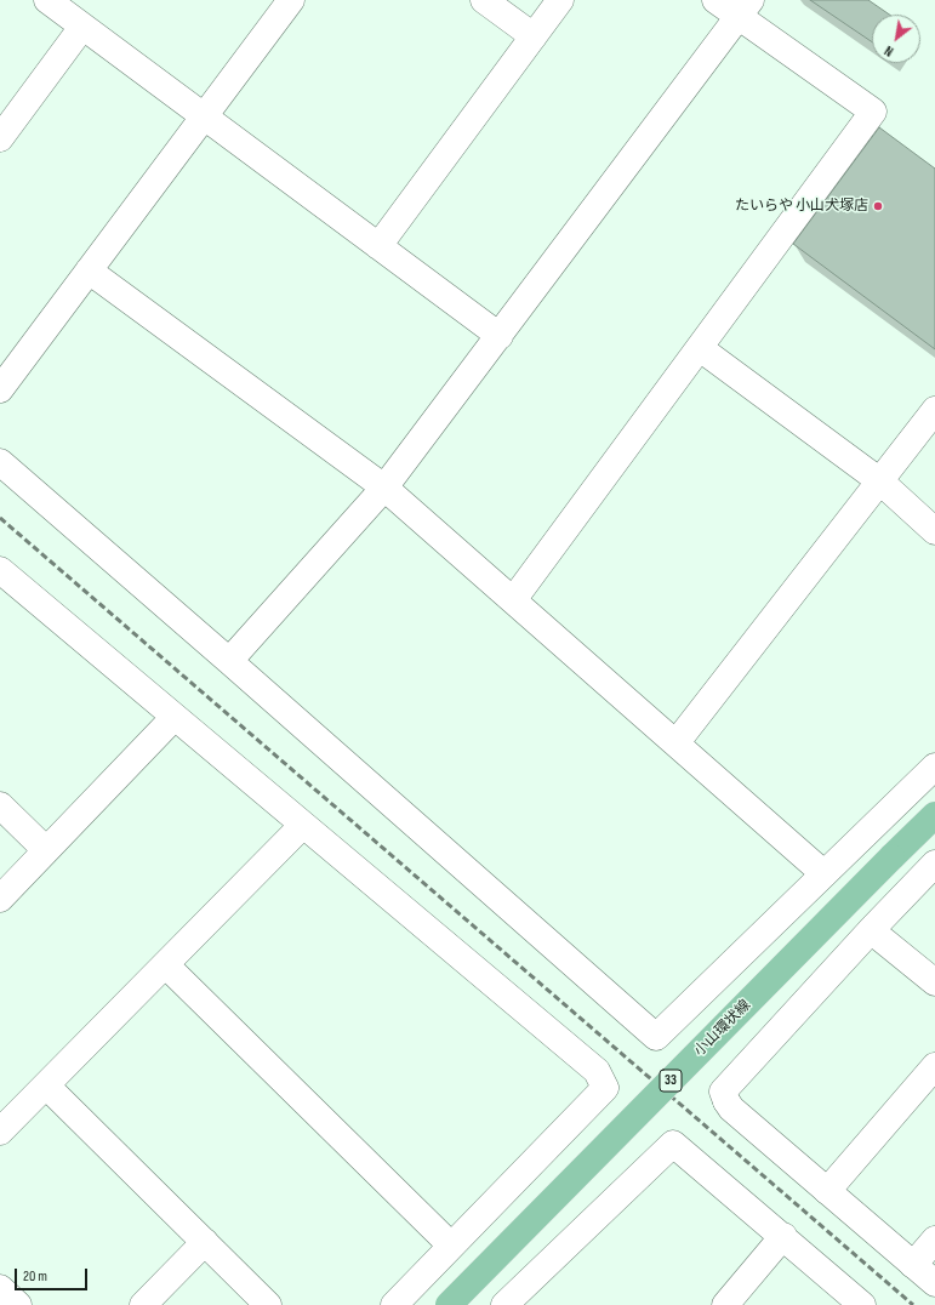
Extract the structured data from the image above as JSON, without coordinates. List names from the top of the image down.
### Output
{
  "streets": {
    "main road": ["小山環状線", "33"]
  },
  "places": ["たいらや 小山犬塚店"],
  "scale_bar": "20 m",
  "north": "bottom left"
}
